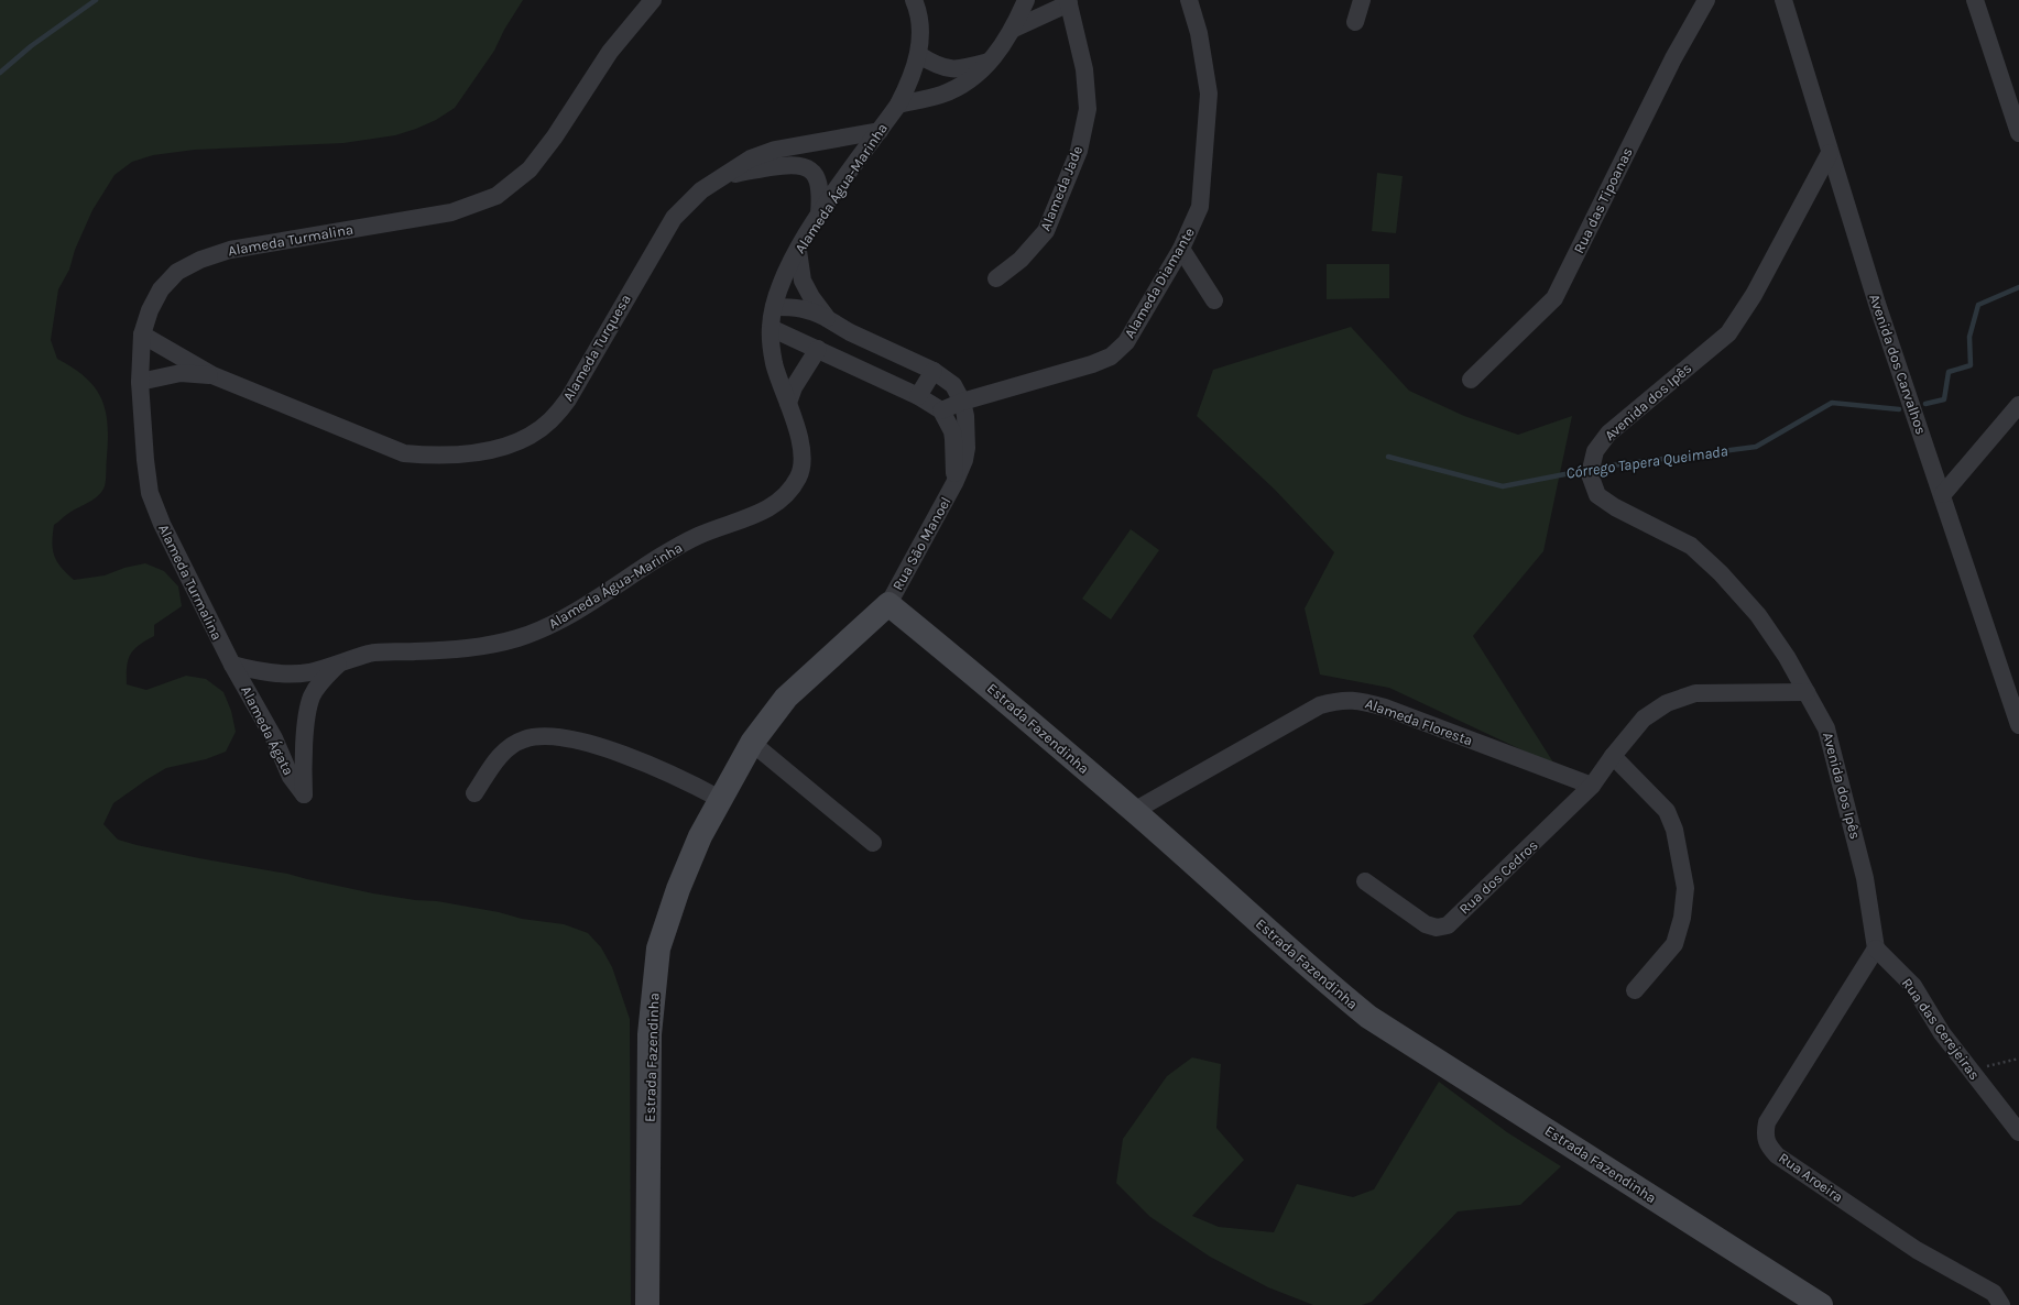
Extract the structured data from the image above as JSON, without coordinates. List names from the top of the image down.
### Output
{
  "streets": {
    "street": [
      "Alameda Água-Marinha",
      "Alameda Jade",
      "Rua das Tipoanas",
      "Alameda Turmalina",
      "Alameda Diamante",
      "Alameda Turquesa",
      "Avenida dos Carvalhos",
      "Avenida dos Ipês",
      "Rua São Manoel",
      "Alameda Floresta",
      "Estrada Fazendinha",
      "Alameda Ágata",
      "Rua dos Cedros",
      "Rua das Cerejeiras",
      "Rua Aroeira"
    ]
  },
  "crossings": [
    ["Alameda Água-Marinha", "Alameda Turmalina"],
    ["Alameda Água-Marinha", "Alameda Turquesa"],
    ["Alameda Água-Marinha", "Alameda Ágata"],
    ["Alameda Turmalina", "Alameda Turquesa"],
    ["Alameda Turmalina", "Alameda Ágata"],
    ["Alameda Diamante", "Rua São Manoel"],
    ["Avenida dos Carvalhos", "Avenida dos Ipês"],
    ["Avenida dos Ipês", "Rua dos Cedros"],
    ["Avenida dos Ipês", "Rua das Cerejeiras"],
    ["Avenida dos Ipês", "Rua Aroeira"],
    ["Rua São Manoel", "Estrada Fazendinha"],
    ["Alameda Floresta", "Estrada Fazendinha"],
    ["Alameda Floresta", "Rua dos Cedros"],
    ["Rua das Cerejeiras", "Rua Aroeira"]
  ],
  "water": ["Córrego Tapera Queimada"]
}
